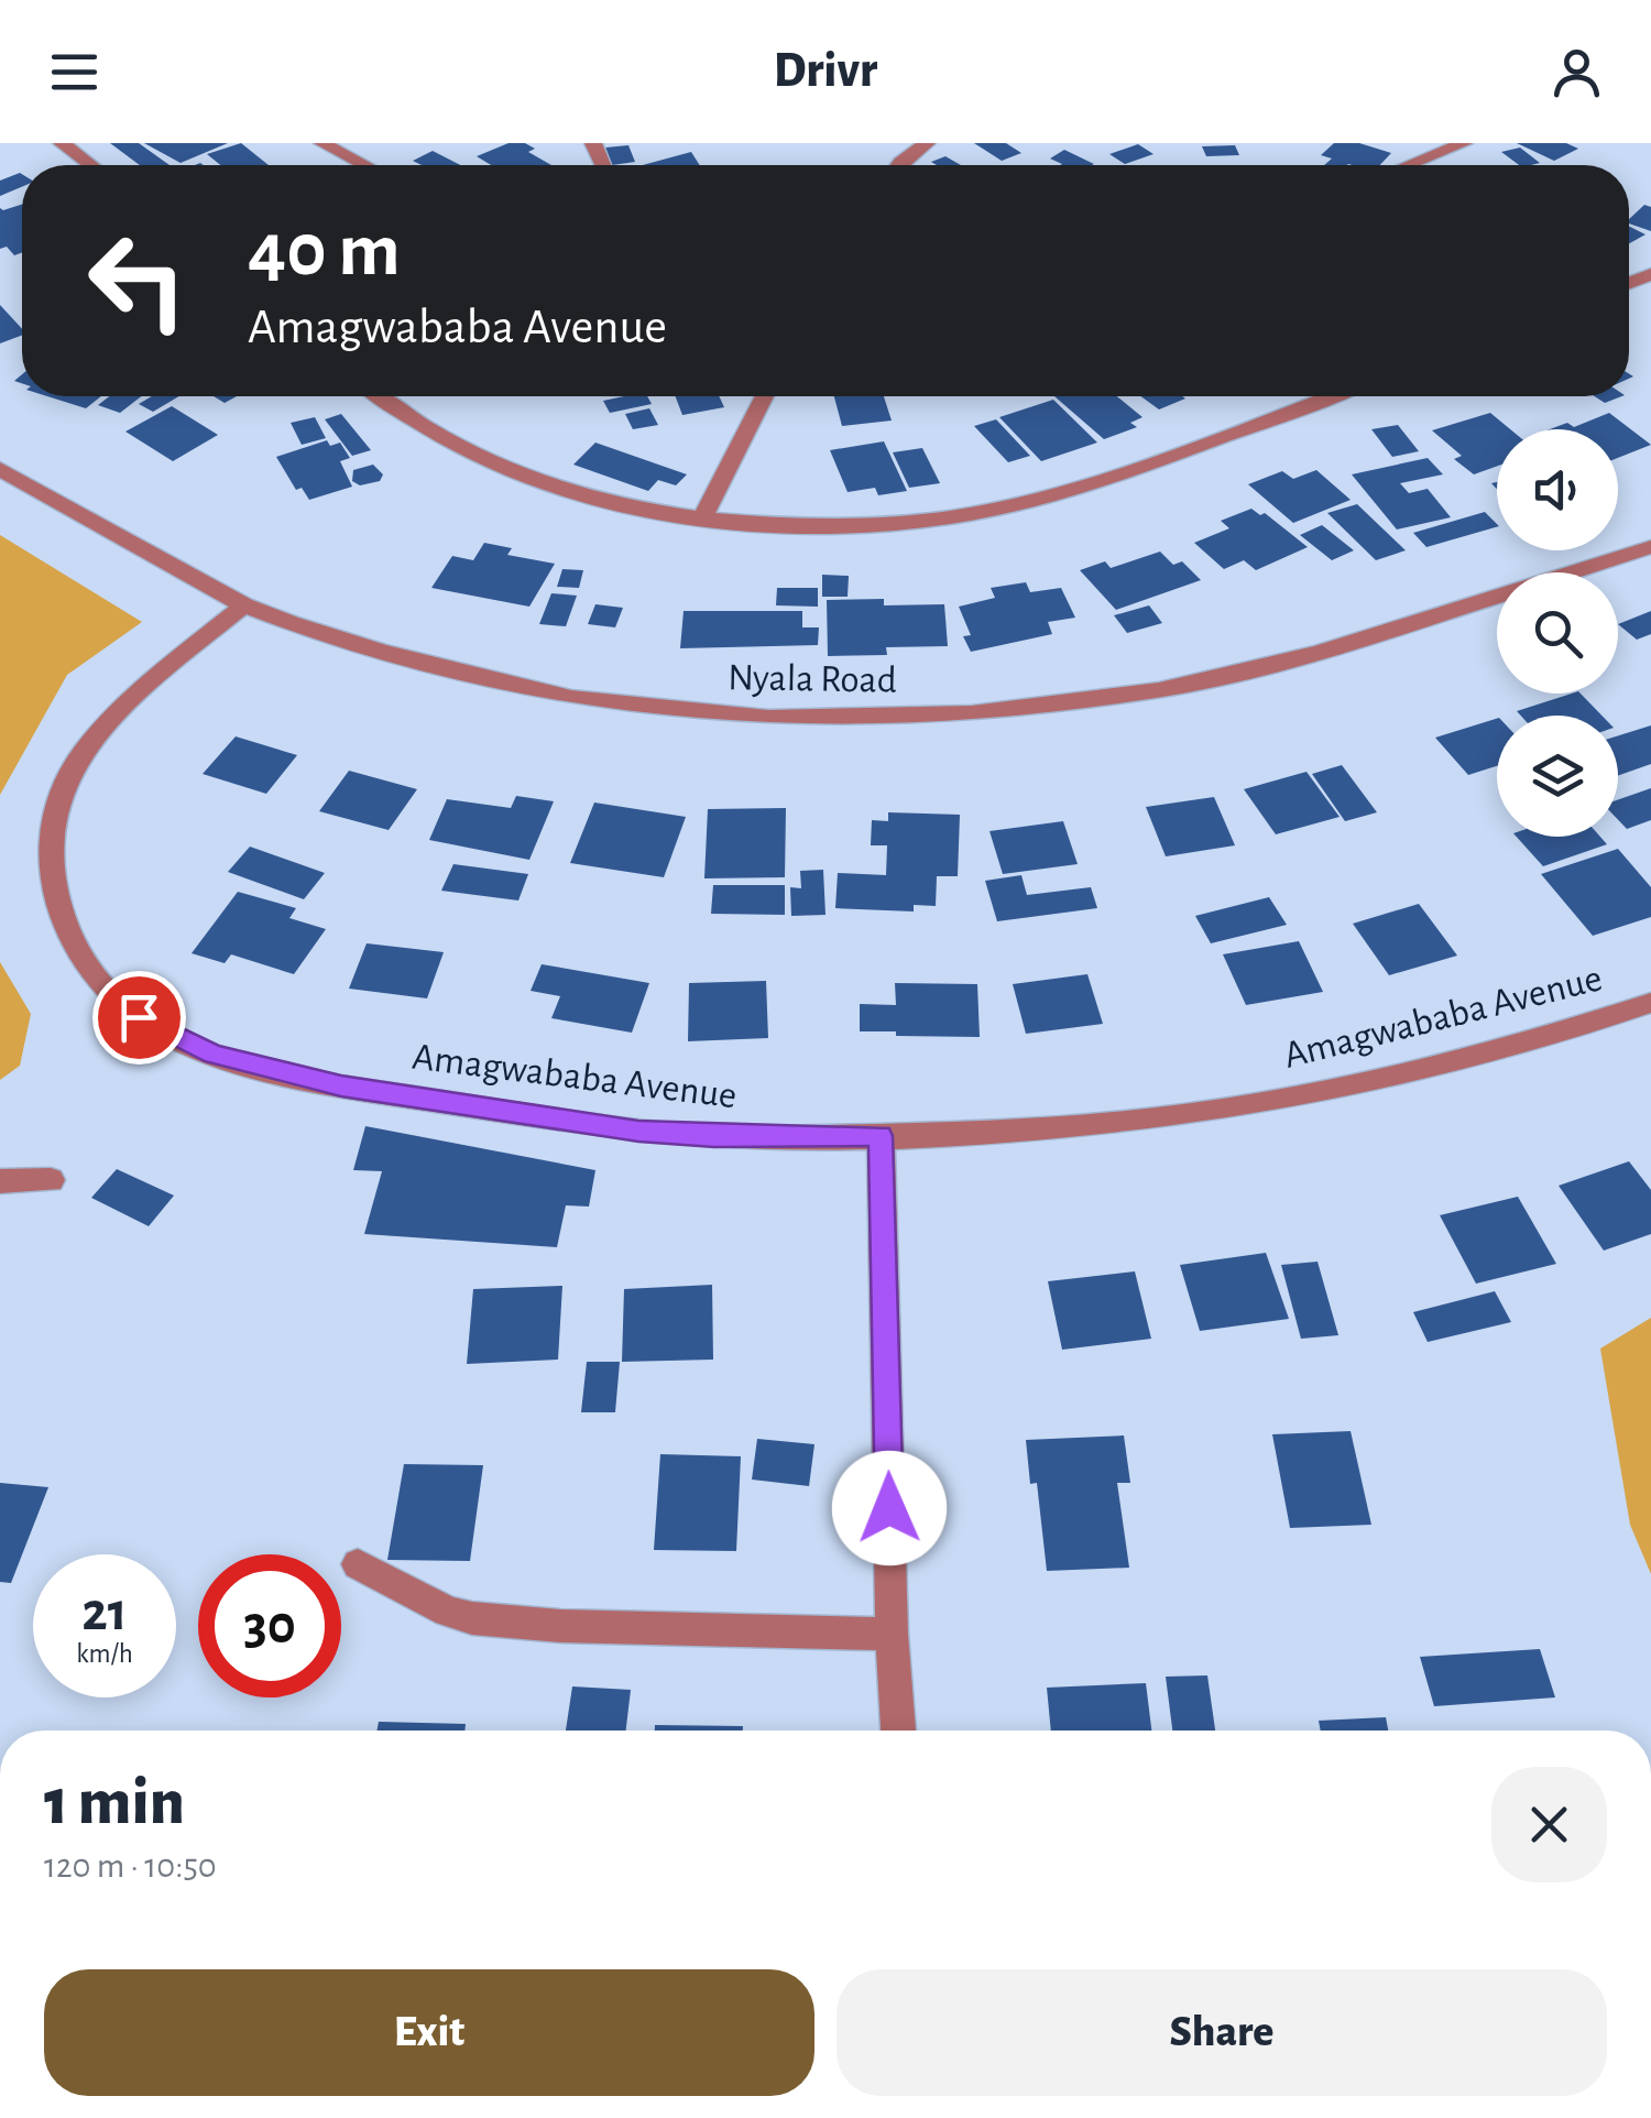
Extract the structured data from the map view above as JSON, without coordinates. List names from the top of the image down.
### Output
{
  "streets": {
    "street": ["Nyala Road", "Amagwababa Avenue"]
  },
  "crossings": [
    ["Nyala Road", "Amagwababa Avenue"]
  ],
  "page": {
    "header": "Drivr",
    "turn": ["40 m", "Amagwababa Avenue"],
    "speed": "21 km/h",
    "limit": "30",
    "heading": ["1 min", "120 m · 10:50"],
    "buttons": ["Exit", "Share"]
  }
}
